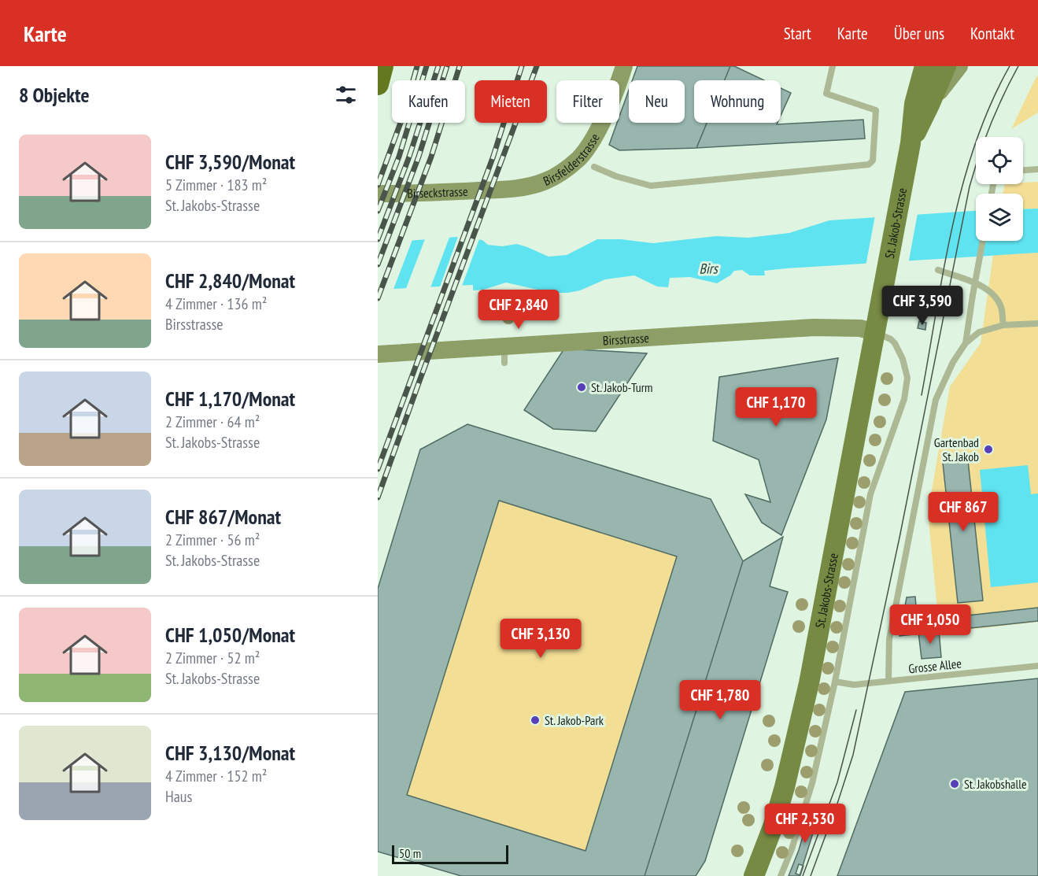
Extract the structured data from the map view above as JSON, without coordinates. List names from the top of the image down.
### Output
{
  "streets": {
    "main road": ["St. Jakob-Strasse", "St. Jakobs-Strasse"],
    "street": ["Birsfelderstrasse", "Birseckstrasse", "Birsstrasse"],
    "lane": ["Grosse Allee"]
  },
  "crossings": [
    ["Birsfelderstrasse", "Birseckstrasse"],
    ["St. Jakob-Strasse", "St. Jakobs-Strasse"],
    ["Birsstrasse", "St. Jakobs-Strasse"]
  ],
  "water": ["Birs"],
  "places": [
    "St. Jakob-Turm",
    "Gartenbad St. Jakob",
    "St. Jakob-Park",
    "St. Jakobshalle"
  ],
  "scale_bar": "50 m",
  "page": {
    "header": "Karte",
    "nav": [
      "Start",
      "Karte",
      "Über uns",
      "Kontakt"
    ],
    "heading": "8 Objekte",
    "chip": [
      "Kaufen",
      "Mieten",
      "Filter",
      "Neu",
      "Wohnung"
    ],
    "list": [
      {
        "name": "CHF 3,590/Monat",
        "note": "5 Zimmer · 183 m² · St. Jakobs-Strasse"
      },
      {
        "name": "CHF 2,840/Monat",
        "note": "4 Zimmer · 136 m² · Birsstrasse"
      },
      {
        "name": "CHF 1,170/Monat",
        "note": "2 Zimmer · 64 m² · St. Jakobs-Strasse"
      },
      {
        "name": "CHF 867/Monat",
        "note": "2 Zimmer · 56 m² · St. Jakobs-Strasse"
      },
      {
        "name": "CHF 1,050/Monat",
        "note": "2 Zimmer · 52 m² · St. Jakobs-Strasse"
      },
      {
        "name": "CHF 3,130/Monat",
        "note": "4 Zimmer · 152 m² · Haus"
      }
    ],
    "price": [
      "CHF 3,590",
      "CHF 2,840",
      "CHF 1,170",
      "CHF 867",
      "CHF 1,050",
      "CHF 3,130",
      "CHF 1,780",
      "CHF 2,530"
    ],
    "scale": "50 m"
  }
}
